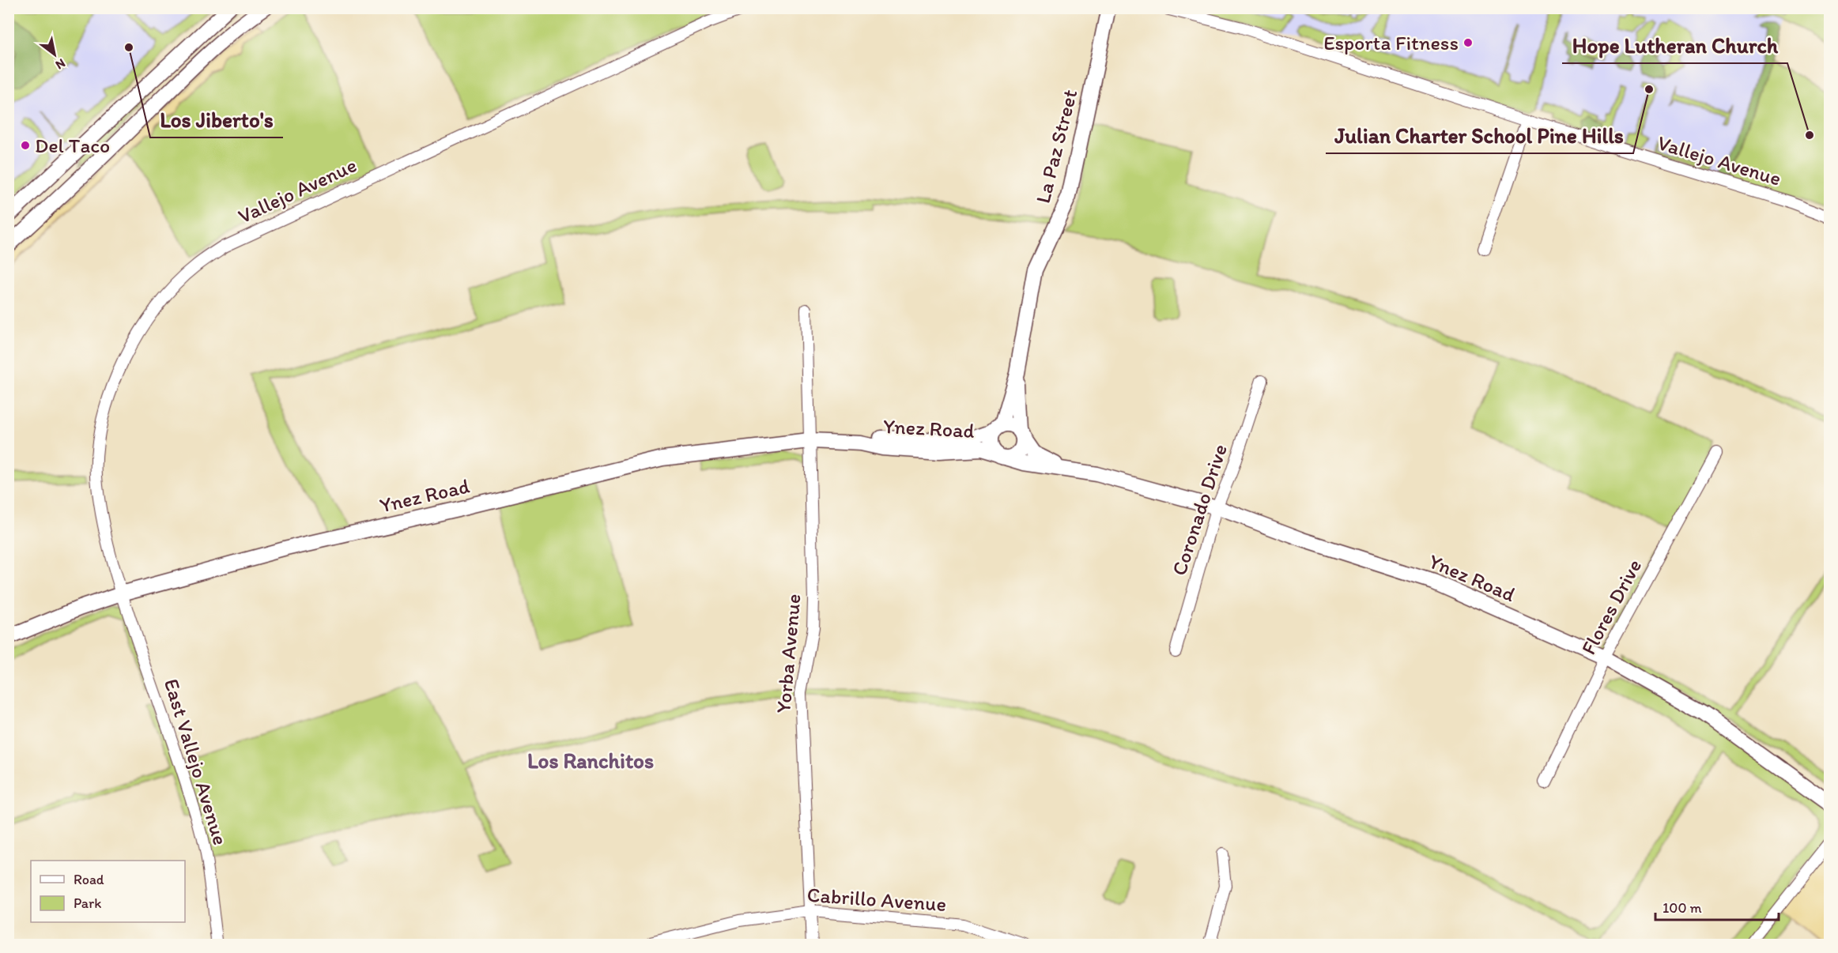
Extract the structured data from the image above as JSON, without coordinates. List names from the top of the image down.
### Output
{
  "streets": {
    "main road": ["La Paz Street", "Ynez Road"],
    "street": [
      "Vallejo Avenue",
      "Coronado Drive",
      "Flores Drive",
      "Yorba Avenue",
      "East Vallejo Avenue",
      "Cabrillo Avenue"
    ]
  },
  "crossings": [
    ["La Paz Street", "Ynez Road"],
    ["Vallejo Avenue", "Ynez Road"],
    ["Vallejo Avenue", "East Vallejo Avenue"],
    ["Ynez Road", "Coronado Drive"],
    ["Ynez Road", "Flores Drive"],
    ["Ynez Road", "Yorba Avenue"],
    ["Ynez Road", "East Vallejo Avenue"],
    ["Yorba Avenue", "Cabrillo Avenue"]
  ],
  "districts": ["Los Ranchitos"],
  "places": [
    "Esporta Fitness",
    "Los Jiberto's",
    "Julian Charter School Pine Hills",
    "Hope Lutheran Church",
    "Del Taco"
  ],
  "legend": ["Road", "Park"],
  "scale_bar": "100 m",
  "north": "bottom right"
}
